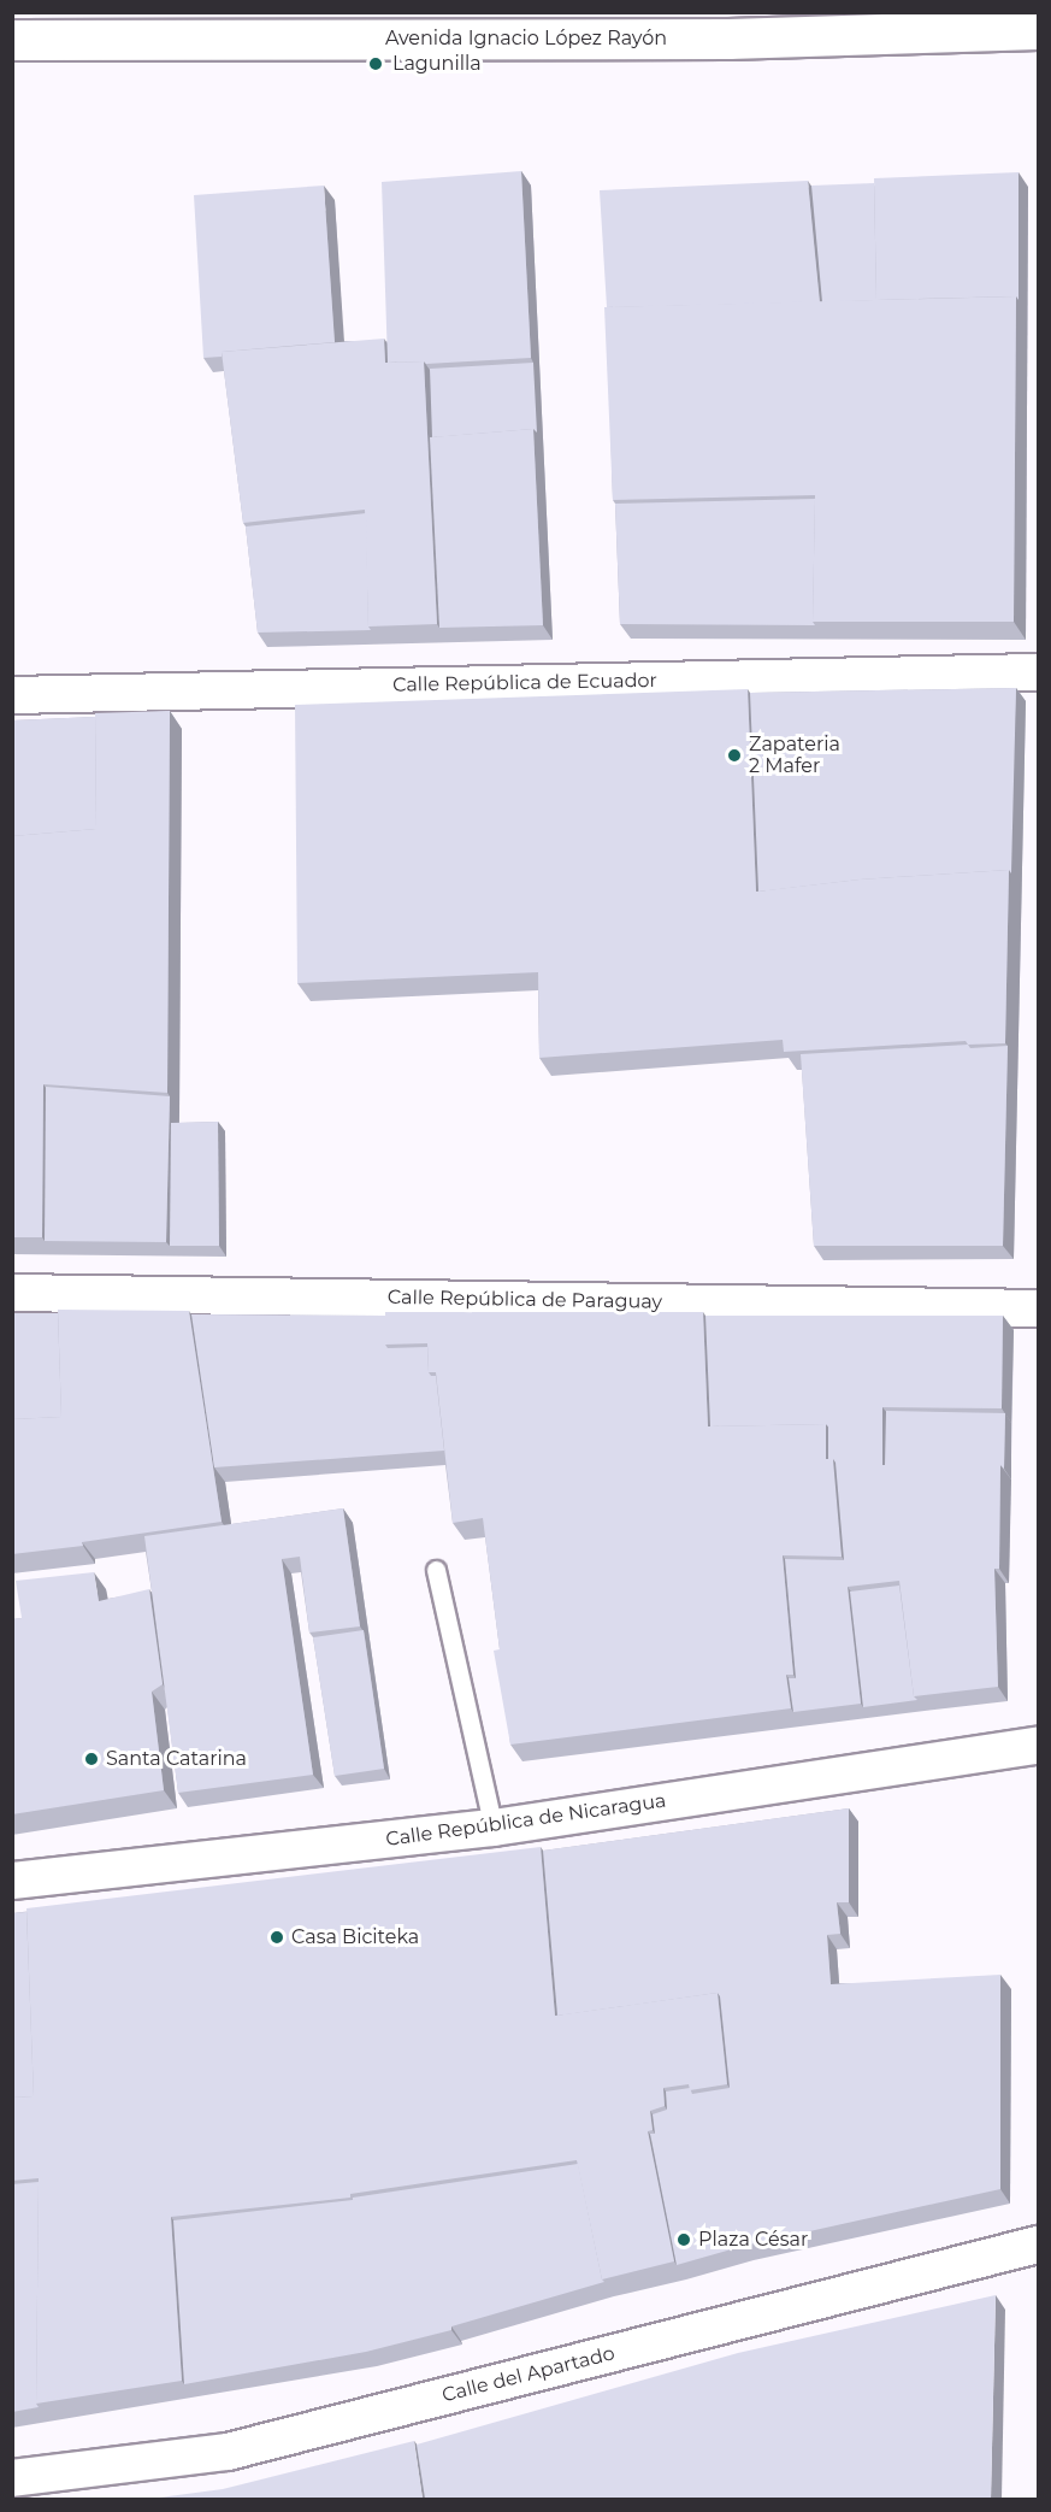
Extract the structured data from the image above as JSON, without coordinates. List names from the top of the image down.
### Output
{
  "streets": {
    "main road": ["Avenida Ignacio López Rayón"],
    "street": [
      "Calle República de Ecuador",
      "Calle República de Paraguay",
      "Calle República de Nicaragua",
      "Calle del Apartado"
    ]
  },
  "places": [
    "Lagunilla",
    "Zapateria 2 Mafer",
    "Santa Catarina",
    "Casa Biciteka",
    "Plaza César"
  ]
}
